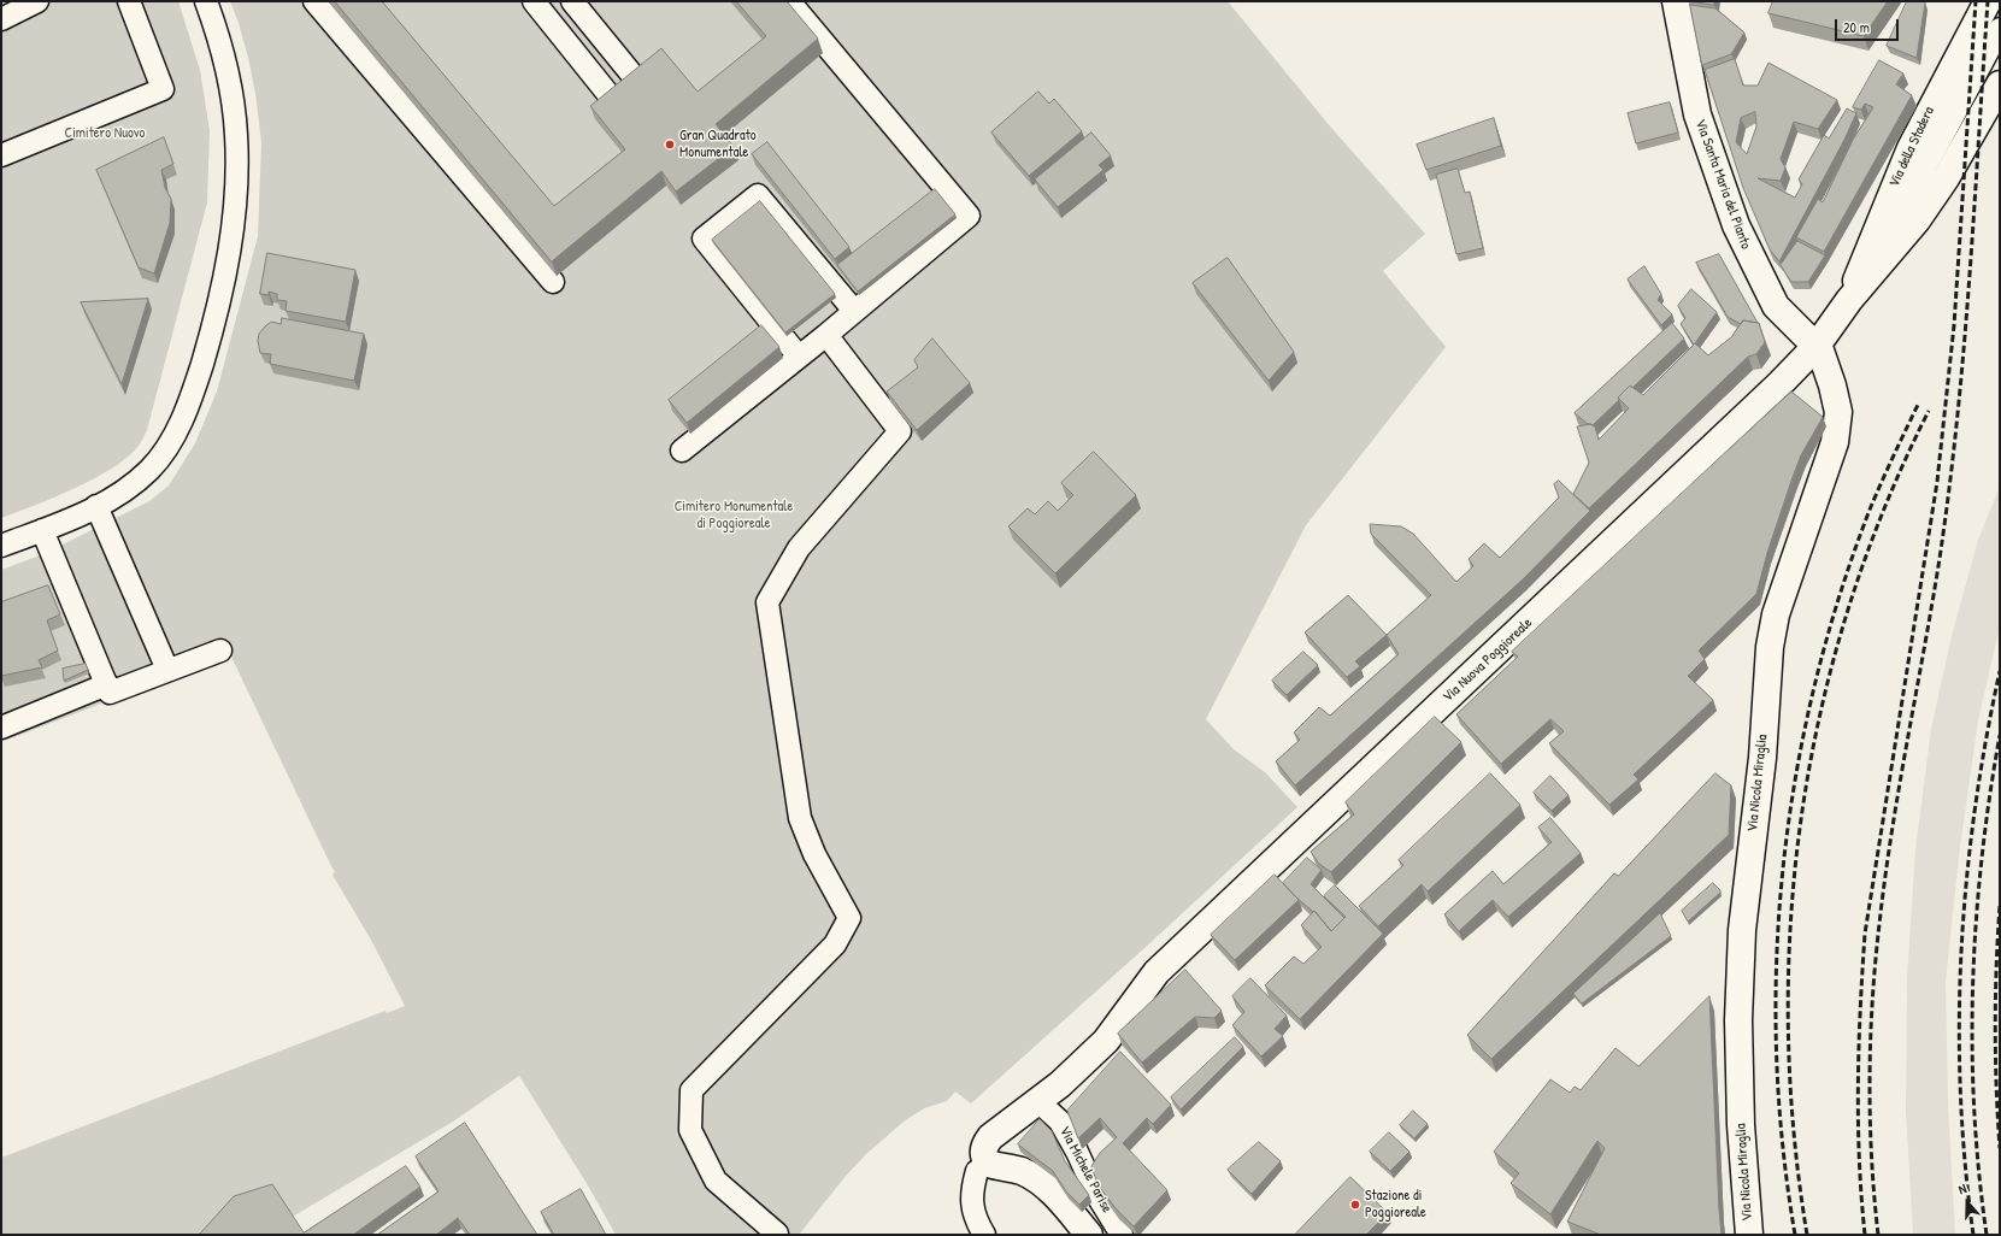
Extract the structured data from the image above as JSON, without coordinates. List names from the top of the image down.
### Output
{
  "streets": {
    "main road": [
      "Via della Stadera",
      "Via Santa Maria del Pianto",
      "Via Nuova Poggioreale",
      "Via Nicola Miraglia",
      "Via Michele Parise"
    ]
  },
  "crossings": [
    ["Via della Stadera", "Via Santa Maria del Pianto"],
    ["Via della Stadera", "Via Nuova Poggioreale"],
    ["Via della Stadera", "Via Nicola Miraglia"],
    ["Via Santa Maria del Pianto", "Via Nuova Poggioreale"],
    ["Via Santa Maria del Pianto", "Via Nicola Miraglia"],
    ["Via Nuova Poggioreale", "Via Nicola Miraglia"],
    ["Via Nuova Poggioreale", "Via Michele Parise"]
  ],
  "parks": ["Cimitero Nuovo", "Cimitero Monumentale di Poggioreale"],
  "places": ["Gran Quadrato Monumentale", "Stazione di Poggioreale"],
  "scale_bar": "20 m",
  "north": "top"
}
